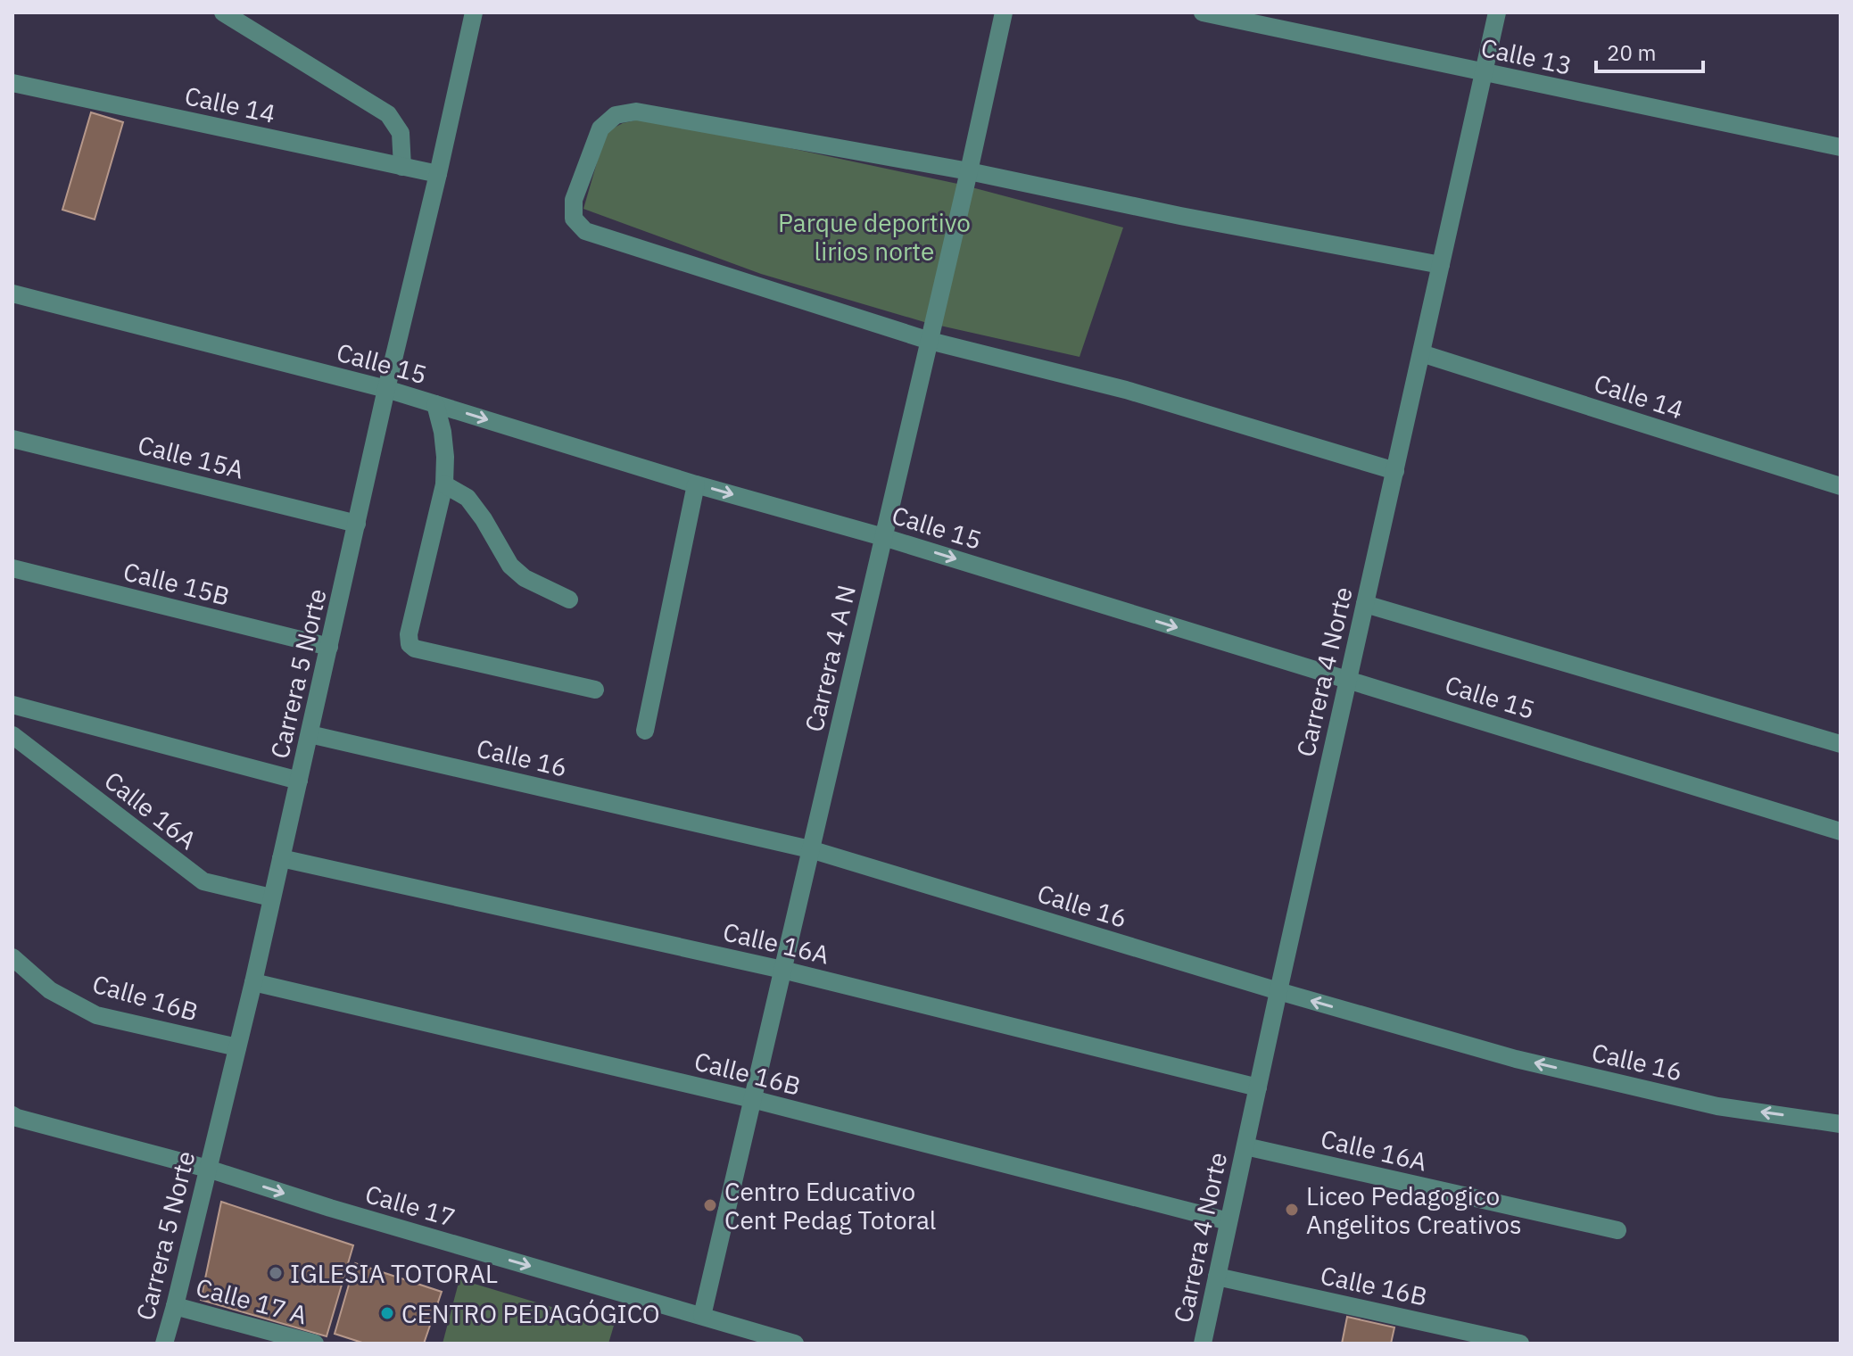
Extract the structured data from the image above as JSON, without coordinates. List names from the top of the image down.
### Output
{
  "streets": {
    "street": [
      "Calle 13",
      "Calle 14",
      "Calle 15",
      "Calle 15A",
      "Calle 15B",
      "Carrera 4 A N",
      "Carrera 4 Norte",
      "Carrera 5 Norte",
      "Calle 16",
      "Calle 16A",
      "Calle 16B",
      "Calle 17",
      "Calle 17 A"
    ]
  },
  "crossings": [
    ["Calle 13", "Carrera 4 Norte"],
    ["Calle 14", "Carrera 4 Norte"],
    ["Calle 14", "Carrera 5 Norte"],
    ["Calle 15", "Carrera 4 A N"],
    ["Calle 15", "Carrera 4 Norte"],
    ["Calle 15", "Carrera 5 Norte"],
    ["Calle 15A", "Carrera 5 Norte"],
    ["Calle 15B", "Carrera 5 Norte"],
    ["Carrera 4 A N", "Calle 16"],
    ["Carrera 4 A N", "Calle 16A"],
    ["Carrera 4 A N", "Calle 16B"],
    ["Carrera 4 A N", "Calle 17"],
    ["Carrera 4 Norte", "Calle 16"],
    ["Carrera 4 Norte", "Calle 16A"],
    ["Carrera 4 Norte", "Calle 16B"],
    ["Carrera 5 Norte", "Calle 16"],
    ["Carrera 5 Norte", "Calle 16A"],
    ["Carrera 5 Norte", "Calle 16B"],
    ["Carrera 5 Norte", "Calle 17"],
    ["Carrera 5 Norte", "Calle 17 A"]
  ],
  "one_way": ["Calle 15", "Calle 16", "Calle 17"],
  "parks": ["Parque deportivo lirios norte"],
  "places": [
    "Centro Educativo Cent Pedag Totoral",
    "Liceo Pedagogico Angelitos Creativos",
    "IGLESIA TOTORAL",
    "CENTRO PEDAGÓGICO"
  ],
  "scale_bar": "20 m"
}
